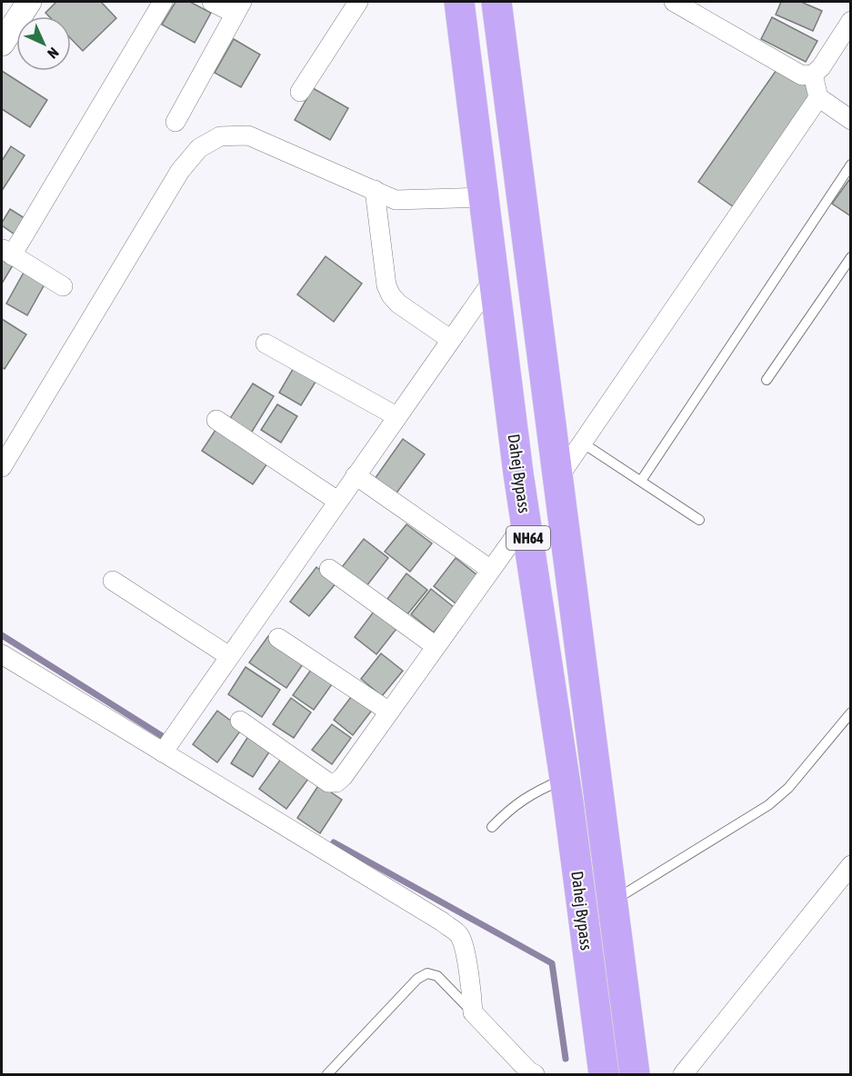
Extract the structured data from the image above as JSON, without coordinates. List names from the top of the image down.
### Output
{
  "streets": {
    "highway": ["Dahej Bypass", "NH64"]
  },
  "north": "bottom right"
}
